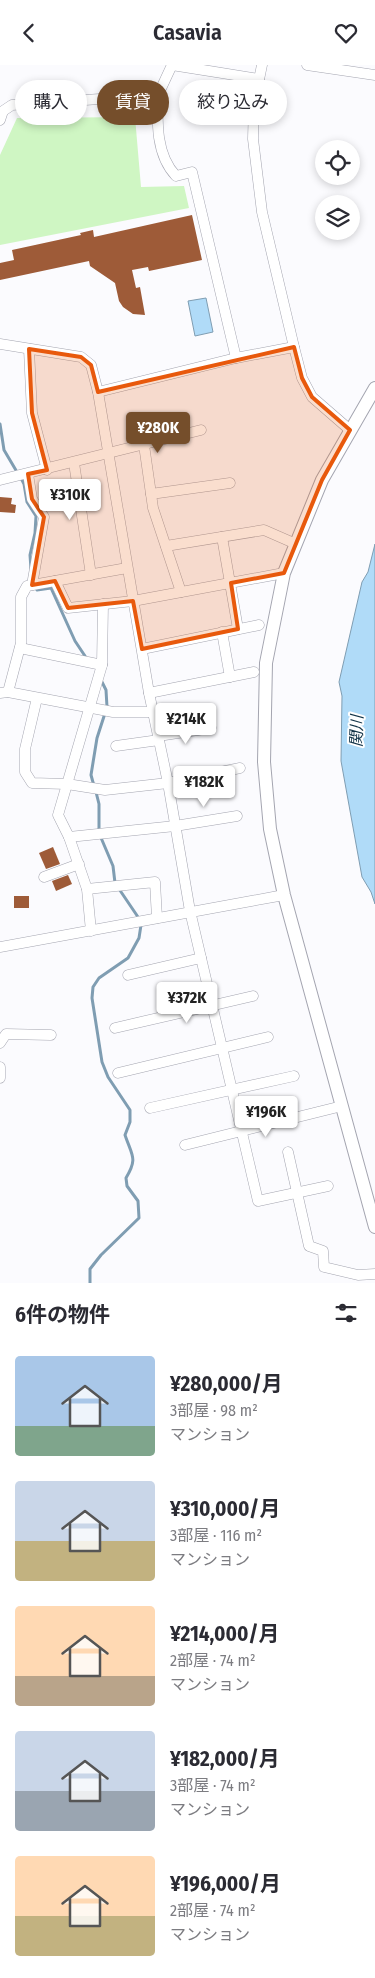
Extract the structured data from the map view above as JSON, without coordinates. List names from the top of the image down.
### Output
{
  "water": ["関川"],
  "page": {
    "header": "Casavia",
    "chip": ["購入", "賃貸", "絞り込み"],
    "price": [
      "¥280K",
      "¥310K",
      "¥214K",
      "¥182K",
      "¥372K",
      "¥196K"
    ],
    "heading": "6件の物件",
    "list": [
      {
        "name": "¥280,000/月",
        "note": "3部屋 · 98 m² · マンション"
      },
      {
        "name": "¥310,000/月",
        "note": "3部屋 · 116 m² · マンション"
      },
      {
        "name": "¥214,000/月",
        "note": "2部屋 · 74 m² · マンション"
      },
      {
        "name": "¥182,000/月",
        "note": "3部屋 · 74 m² · マンション"
      },
      {
        "name": "¥196,000/月",
        "note": "2部屋 · 74 m² · マンション"
      }
    ]
  }
}
